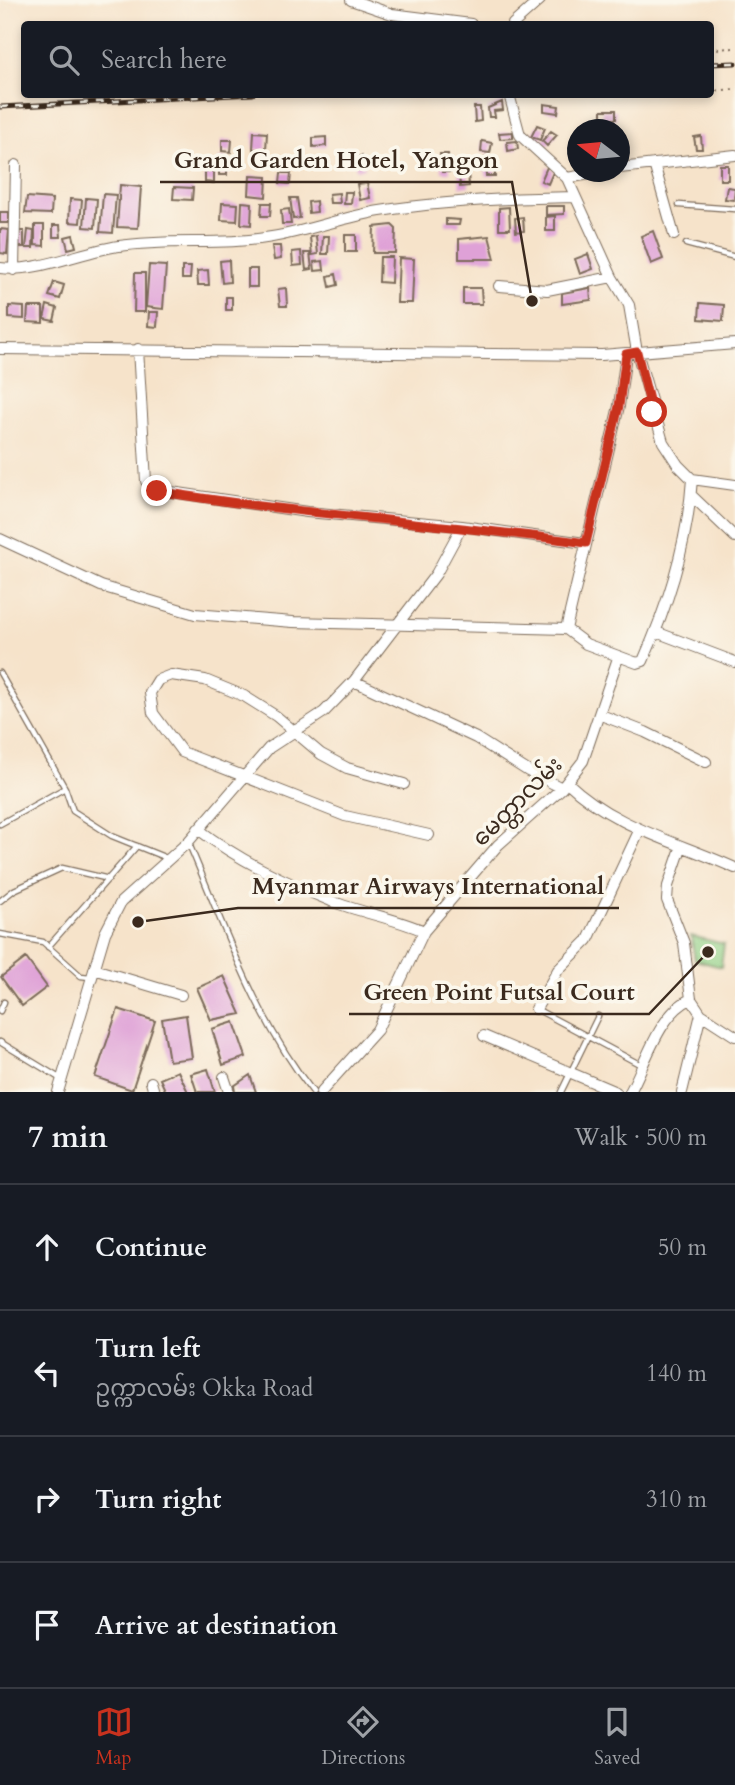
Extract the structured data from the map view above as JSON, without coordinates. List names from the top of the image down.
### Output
{
  "streets": {
    "street": ["မေတ္တာလမ်း"]
  },
  "places": ["Grand Garden Hotel, Yangon", "Myanmar Airways International", "Green Point Futsal Court"],
  "north": "left",
  "page": {
    "search": "Search here",
    "heading": ["7 min", "Walk · 500 m"],
    "list": [
      ["Continue", "50 m"],
      ["Turn left", "ဥက္ကာလမ်း Okka Road", "140 m"],
      ["Turn right", "310 m"],
      "Arrive at destination"
    ],
    "nav": ["Map", "Directions", "Saved"]
  }
}
